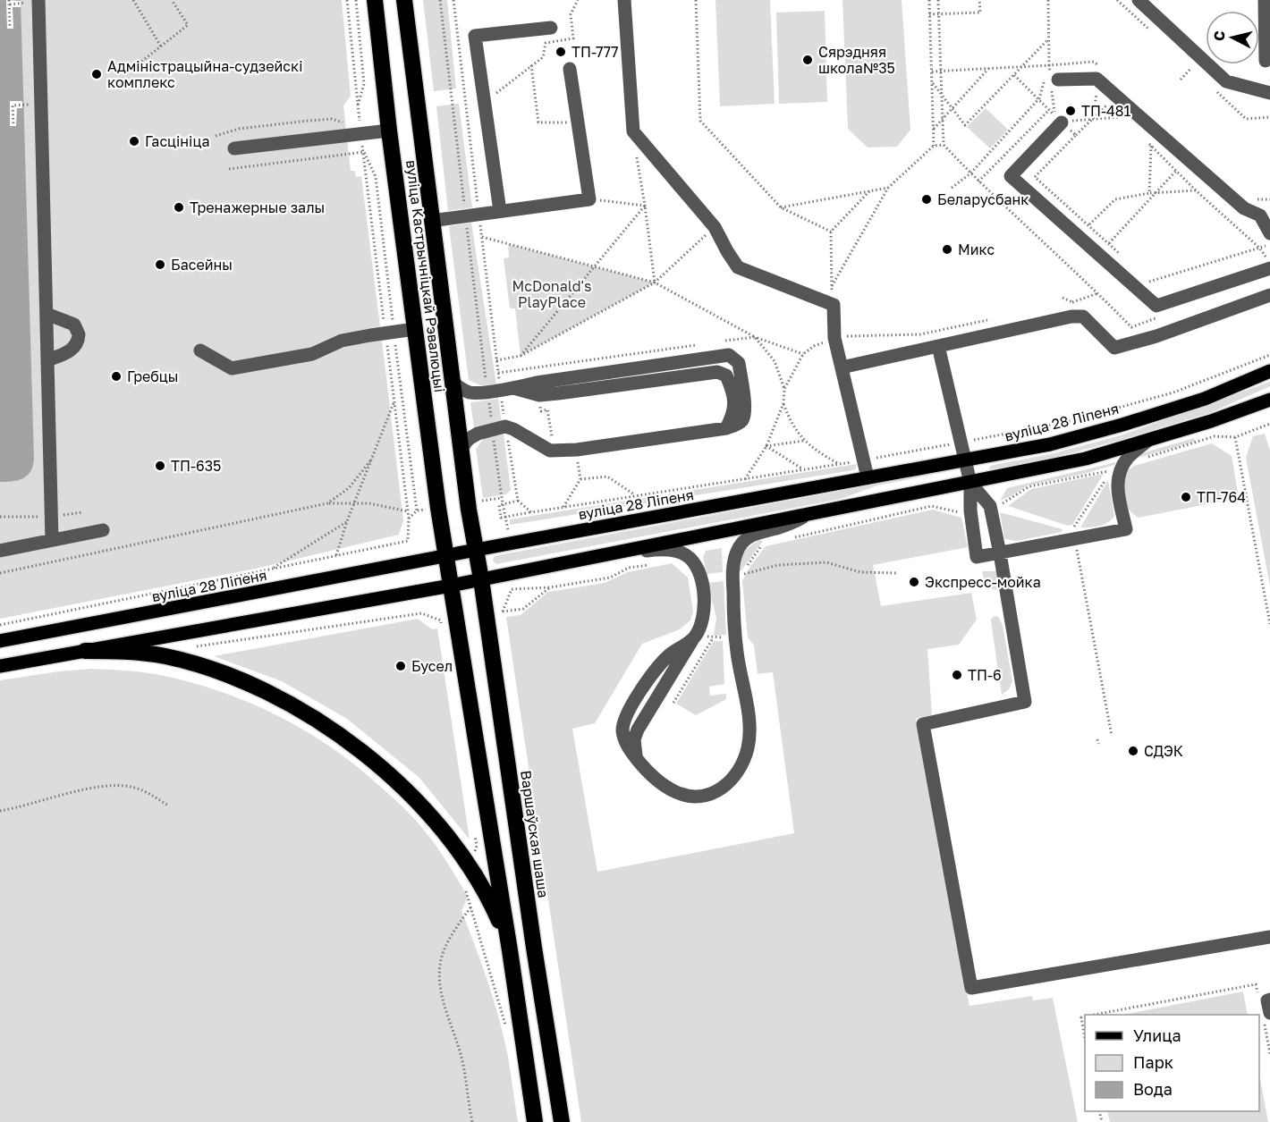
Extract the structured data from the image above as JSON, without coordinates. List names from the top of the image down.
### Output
{
  "streets": {
    "highway": ["вуліца Кастрычніцкай Рэвалюцыі", "Варшаўская шаша"],
    "main road": ["вуліца 28 Ліпеня"]
  },
  "crossings": [
    ["вуліца Кастрычніцкай Рэвалюцыі", "вуліца 28 Ліпеня"],
    ["вуліца Кастрычніцкай Рэвалюцыі", "Варшаўская шаша"],
    ["вуліца 28 Ліпеня", "Варшаўская шаша"]
  ],
  "parks": ["McDonald's PlayPlace"],
  "places": [
    "ТП-777",
    "Сярэдняя школа№35",
    "Адміністрацыйна-судзейскі комплекс",
    "ТП-481",
    "Гасцініца",
    "Беларусбанк",
    "Тренажерные залы",
    "Микс",
    "Басейны",
    "Гребцы",
    "ТП-635",
    "ТП-764",
    "Экспресс-мойка",
    "Бусел",
    "ТП-6",
    "СДЭК"
  ],
  "legend": ["Улица", "Парк", "Вода"],
  "north": "left"
}
